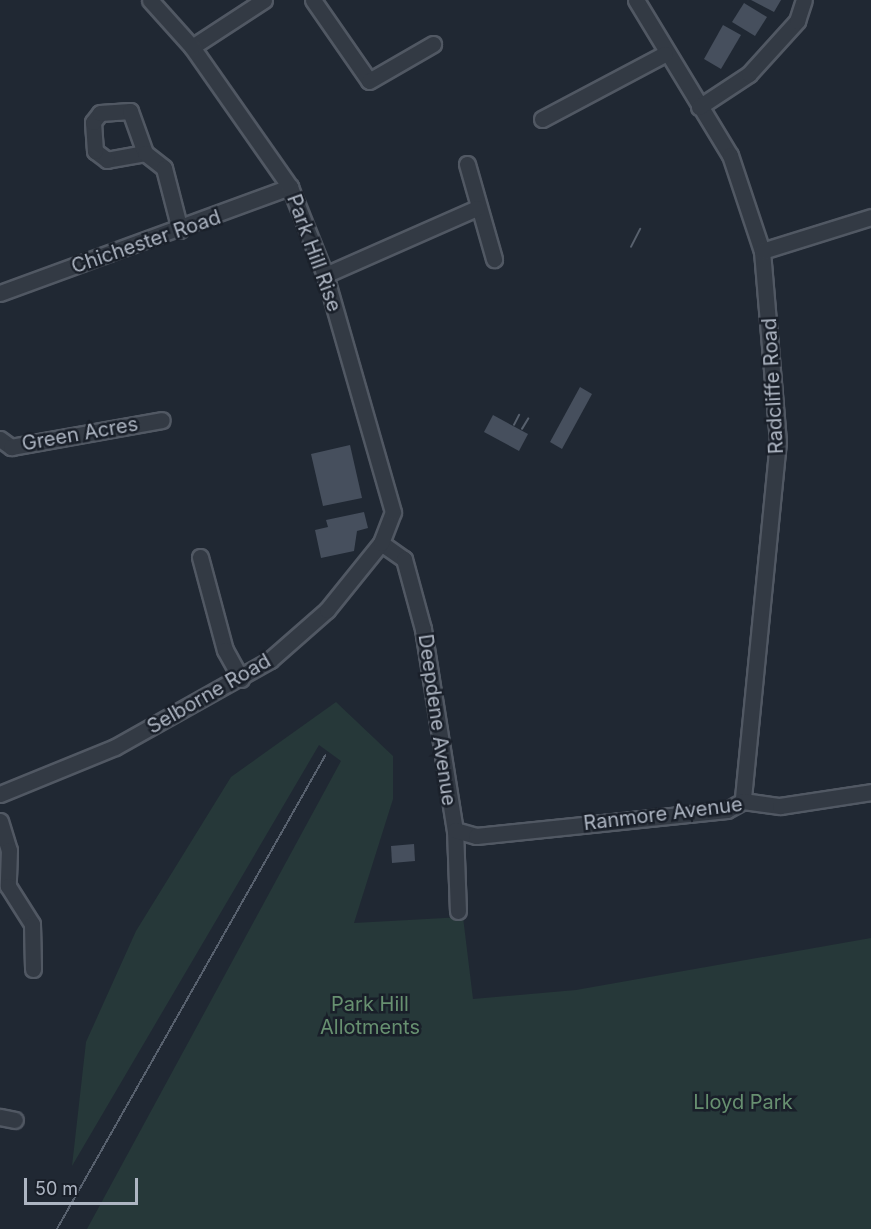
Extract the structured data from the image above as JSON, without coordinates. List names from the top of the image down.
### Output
{
  "streets": {
    "street": [
      "Chichester Road",
      "Park Hill Rise",
      "Radcliffe Road",
      "Green Acres",
      "Selborne Road",
      "Deepdene Avenue",
      "Ranmore Avenue"
    ]
  },
  "crossings": [
    ["Chichester Road", "Park Hill Rise"],
    ["Park Hill Rise", "Selborne Road"],
    ["Park Hill Rise", "Deepdene Avenue"],
    ["Radcliffe Road", "Ranmore Avenue"],
    ["Selborne Road", "Deepdene Avenue"],
    ["Deepdene Avenue", "Ranmore Avenue"]
  ],
  "parks": ["Park Hill Allotments", "Lloyd Park"],
  "scale_bar": "50 m"
}
